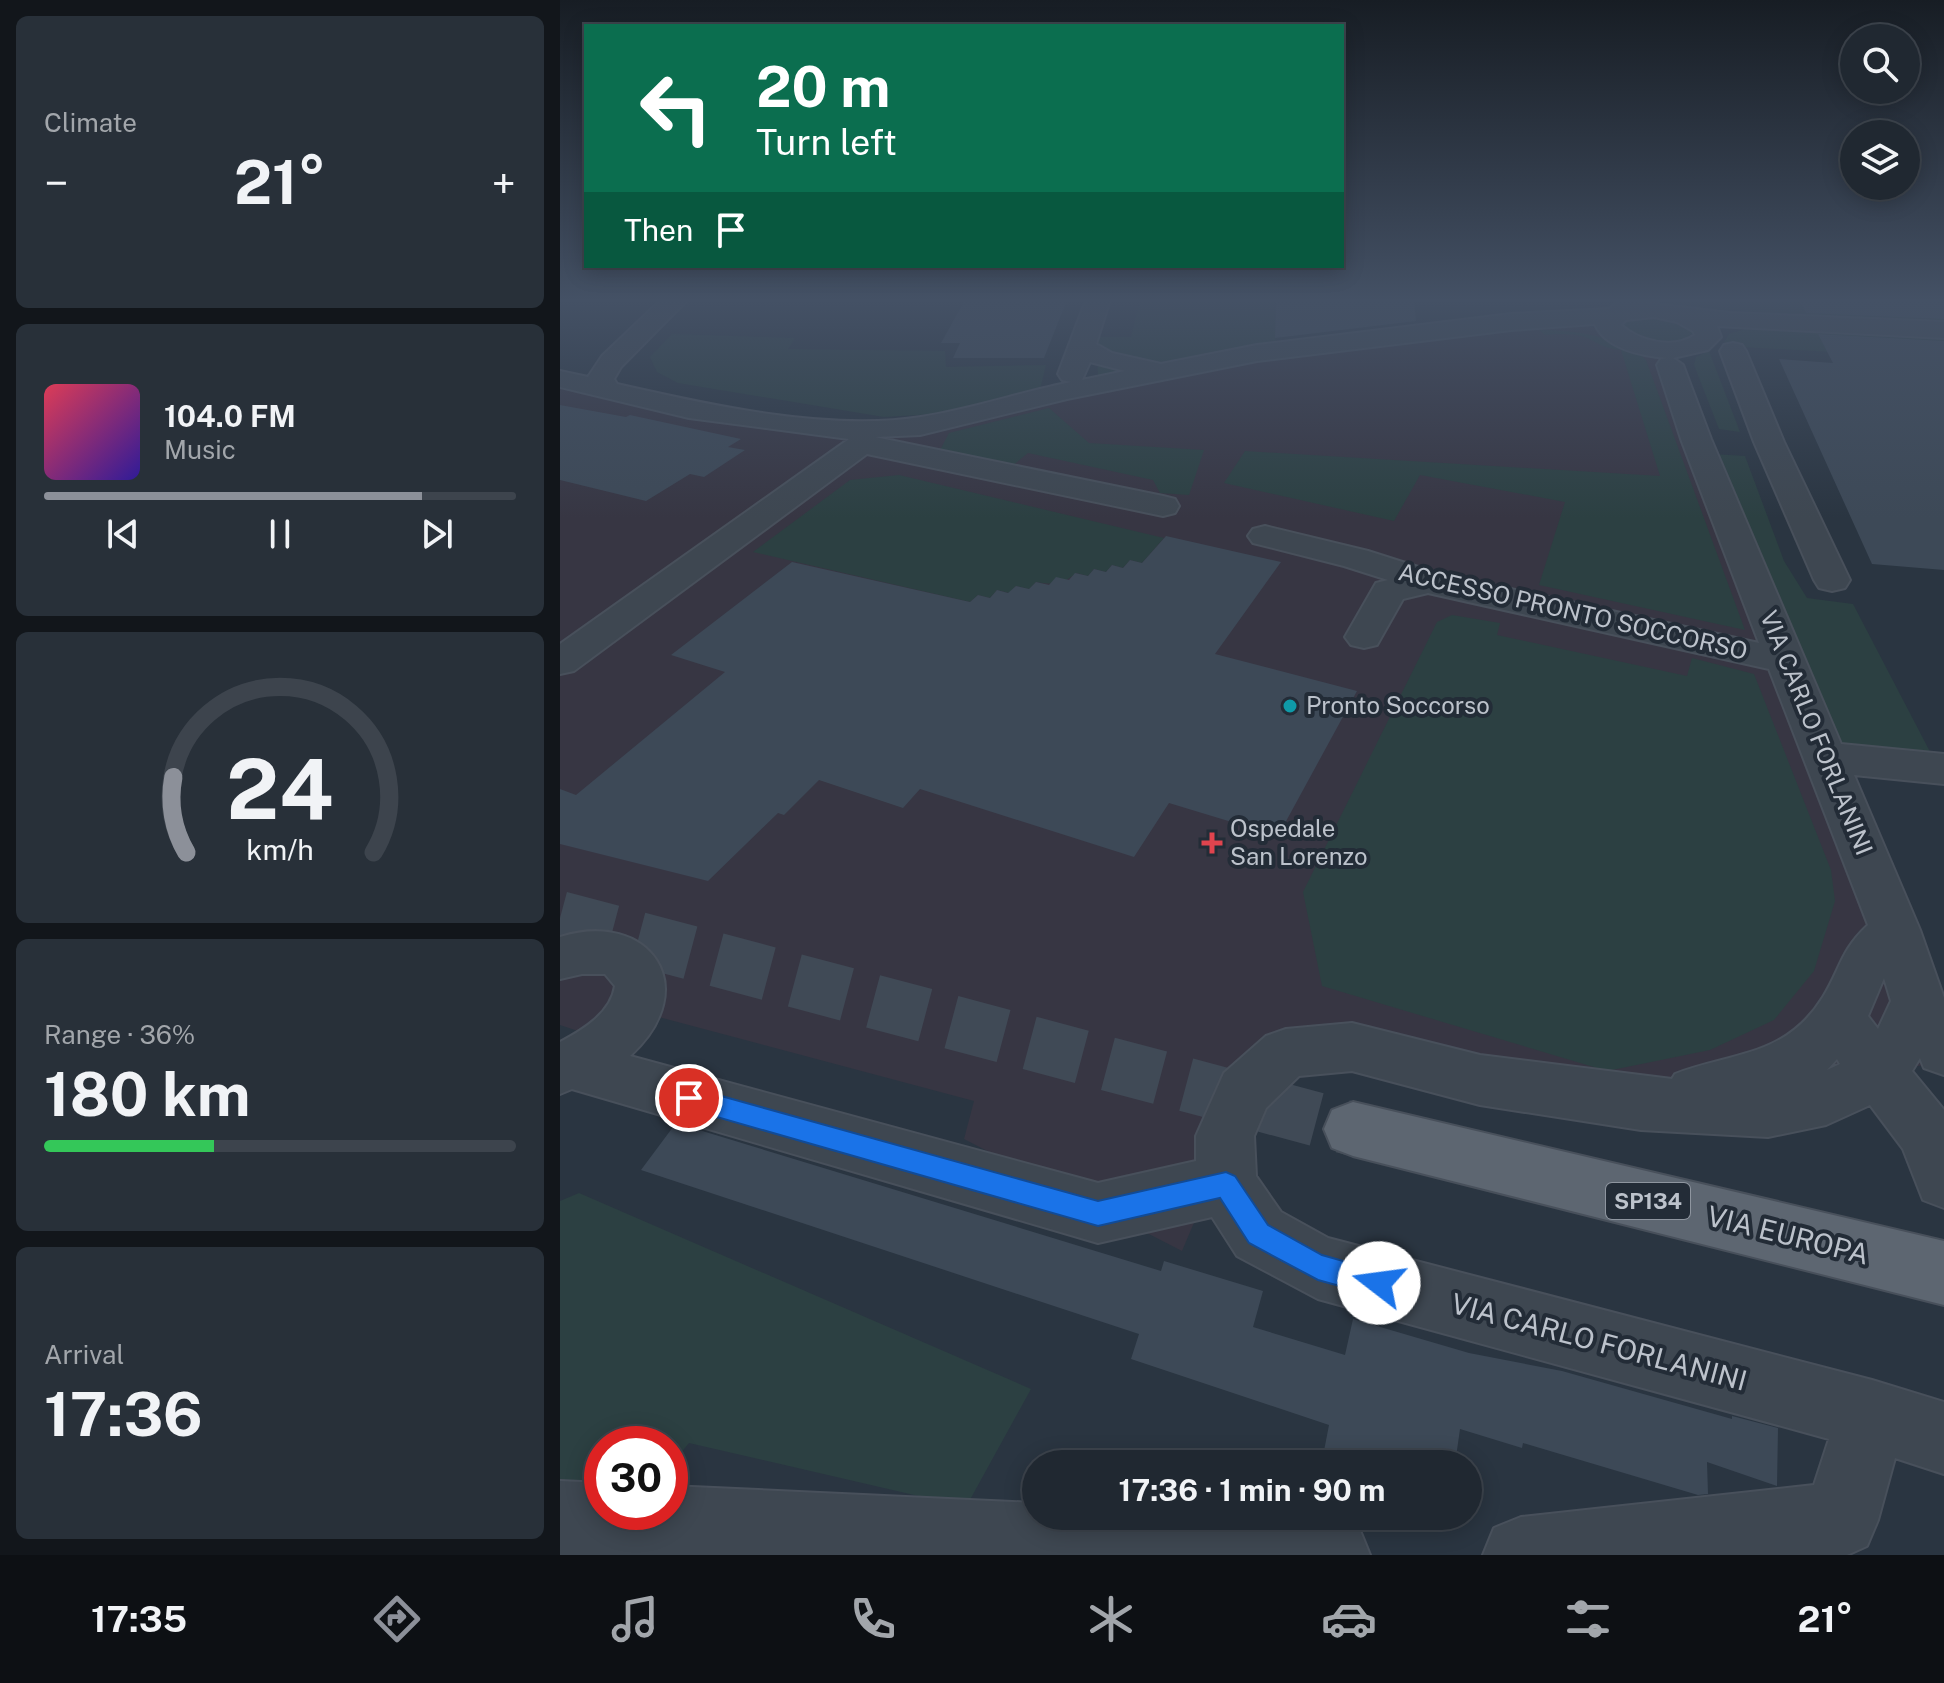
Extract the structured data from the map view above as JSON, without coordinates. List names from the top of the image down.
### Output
{
  "streets": {
    "main road": ["SP134", "VIA EUROPA"],
    "street": ["ACCESSO PRONTO SOCCORSO", "VIA CARLO FORLANINI"]
  },
  "crossings": [
    ["ACCESSO PRONTO SOCCORSO", "VIA CARLO FORLANINI"]
  ],
  "places": {
    "other": ["Pronto Soccorso"],
    "health": ["Ospedale San Lorenzo"]
  },
  "page": {
    "tile": [
      "Climate",
      ["Range · 36%", "180 km"],
      ["Arrival", "17:36"]
    ],
    "turn": ["20 m", "Turn left"],
    "heat": ["−", "21°", "+"],
    "then": "Then",
    "song": ["104.0 FM", "Music"],
    "limit": "30",
    "trip": "17:36 · 1 min · 90 m",
    "tabs": ["17:35", "21°"],
    "gauge": ["24", "km/h"]
  }
}
